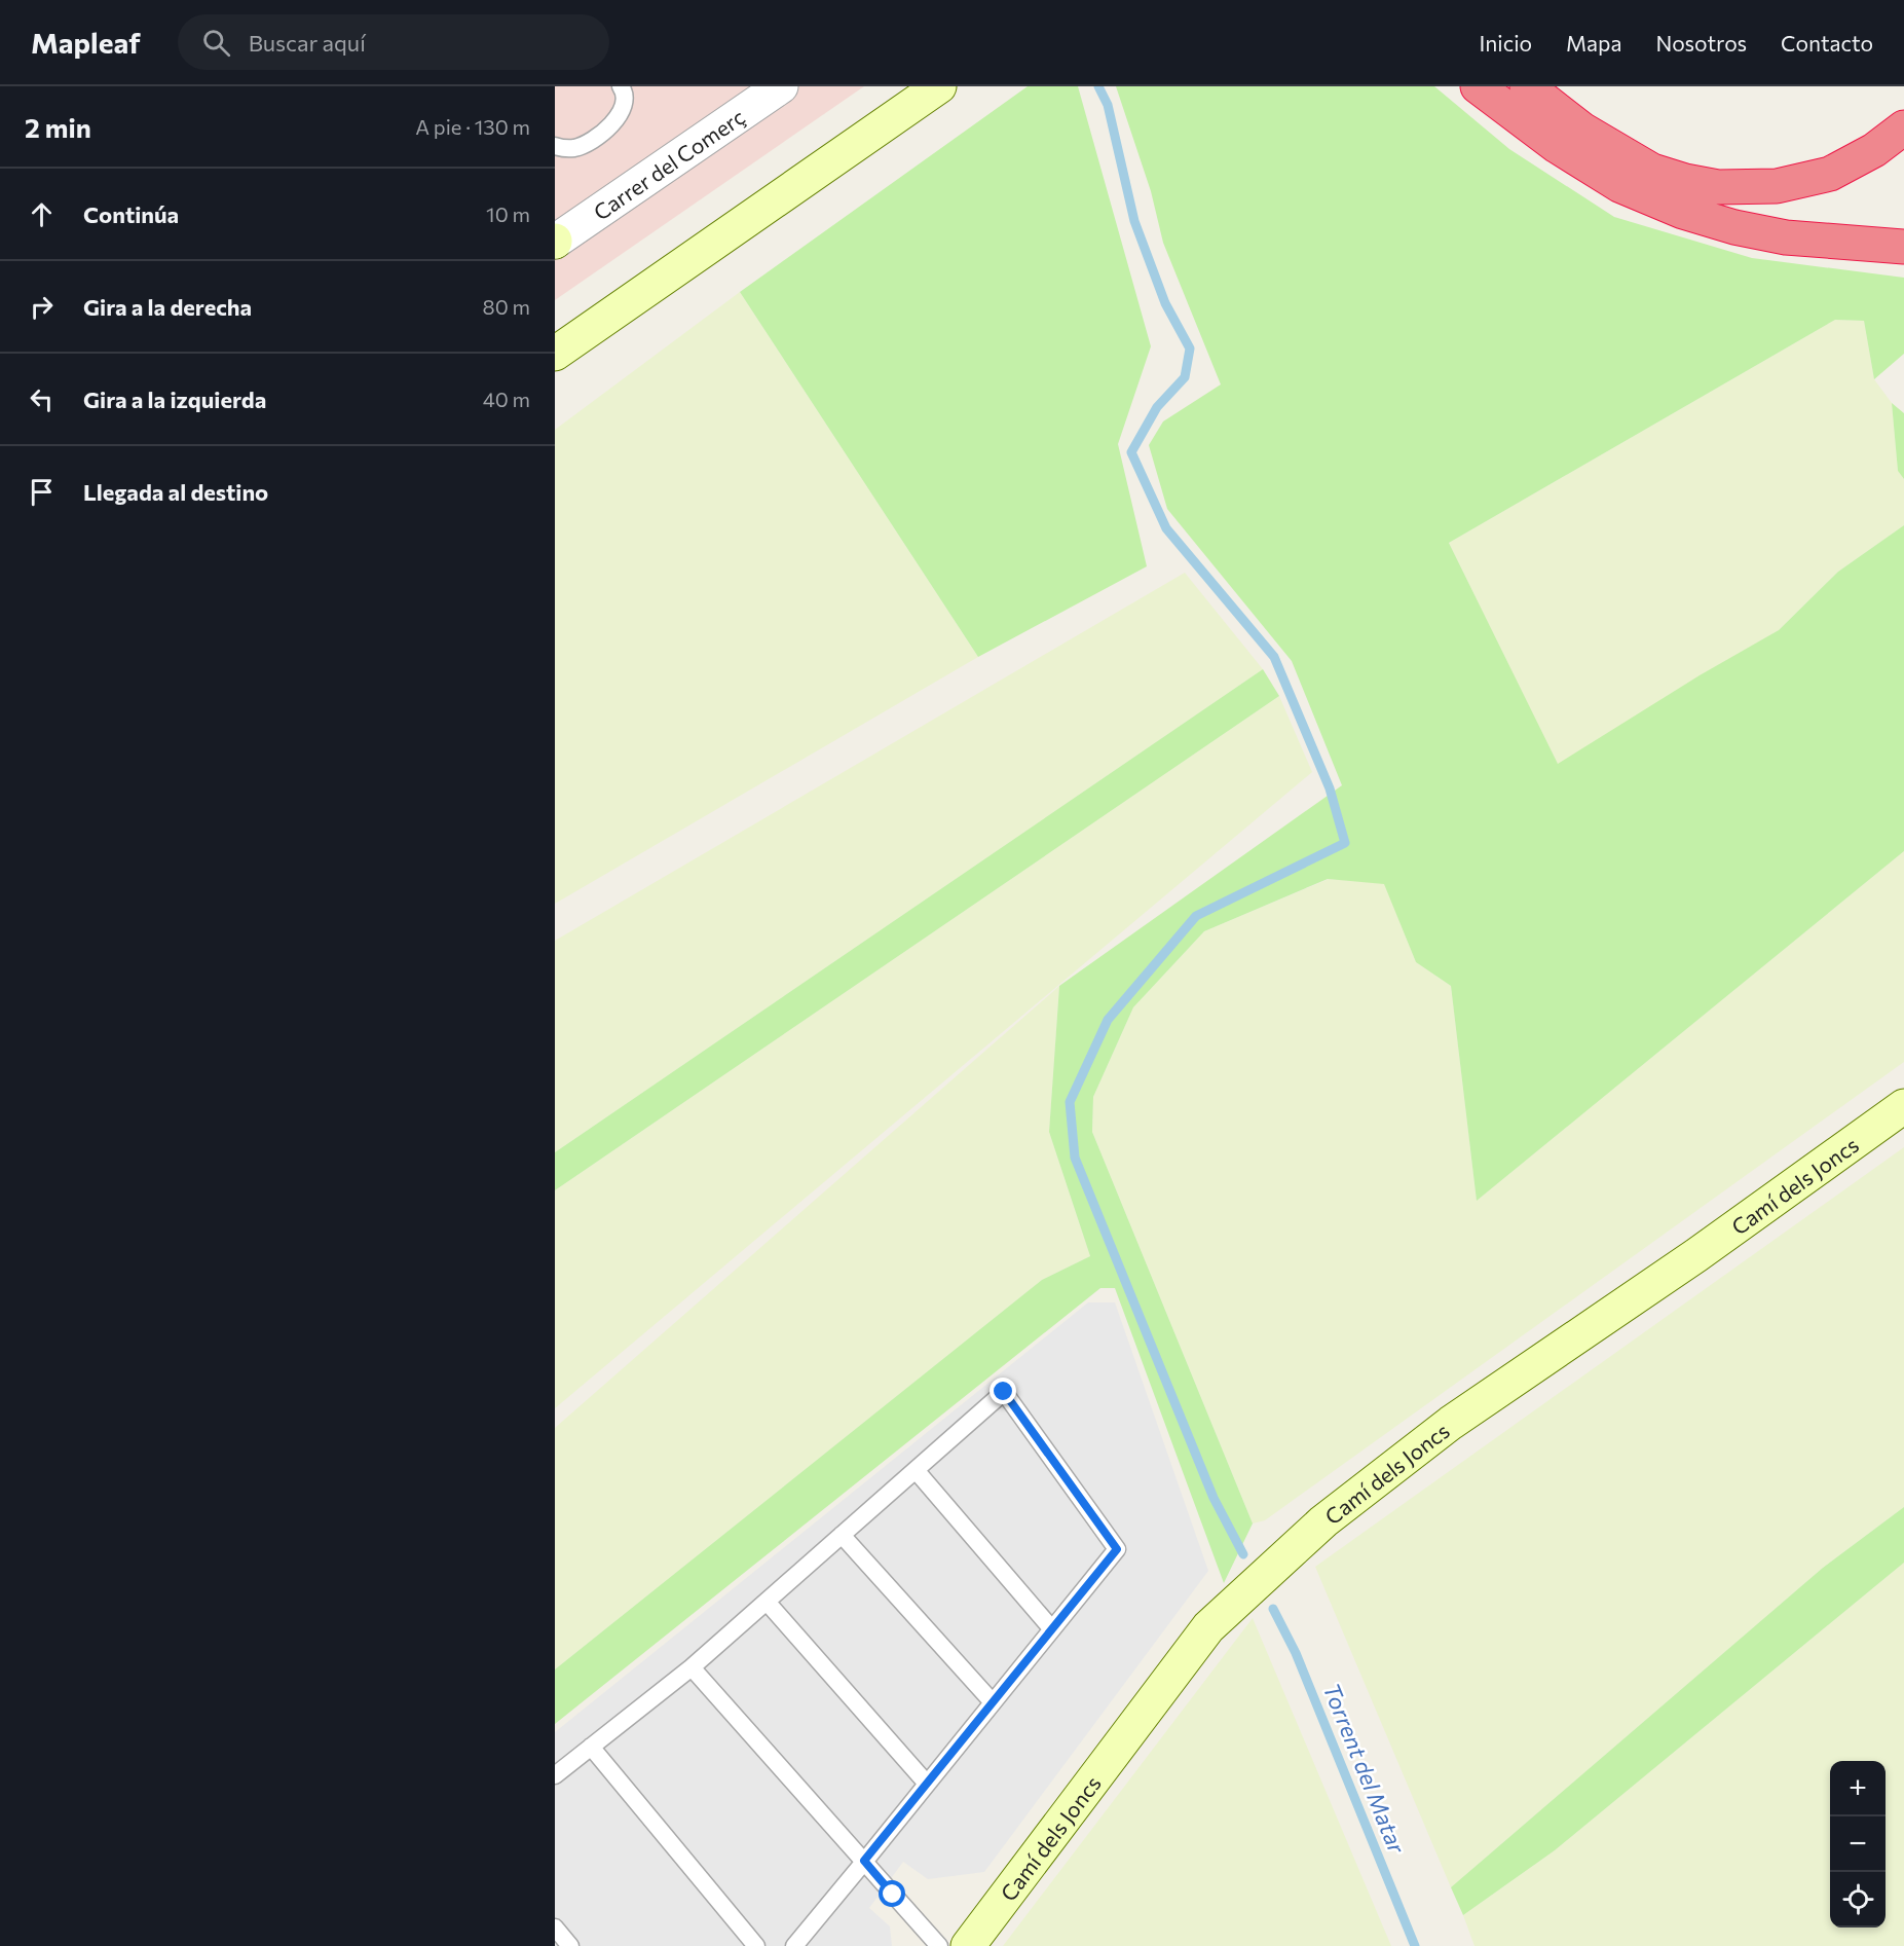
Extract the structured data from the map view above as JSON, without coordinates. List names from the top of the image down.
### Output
{
  "streets": {
    "street": ["Carrer del Comerç", "Camí dels Joncs"]
  },
  "water": ["Torrent del Matar"],
  "page": {
    "header": "Mapleaf",
    "search": "Buscar aquí",
    "nav": [
      "Inicio",
      "Mapa",
      "Nosotros",
      "Contacto"
    ],
    "heading": ["2 min", "A pie · 130 m"],
    "list": [
      ["Continúa", "10 m"],
      ["Gira a la derecha", "80 m"],
      ["Gira a la izquierda", "40 m"],
      "Llegada al destino"
    ],
    "map_buttons": ["+", "−"]
  }
}
